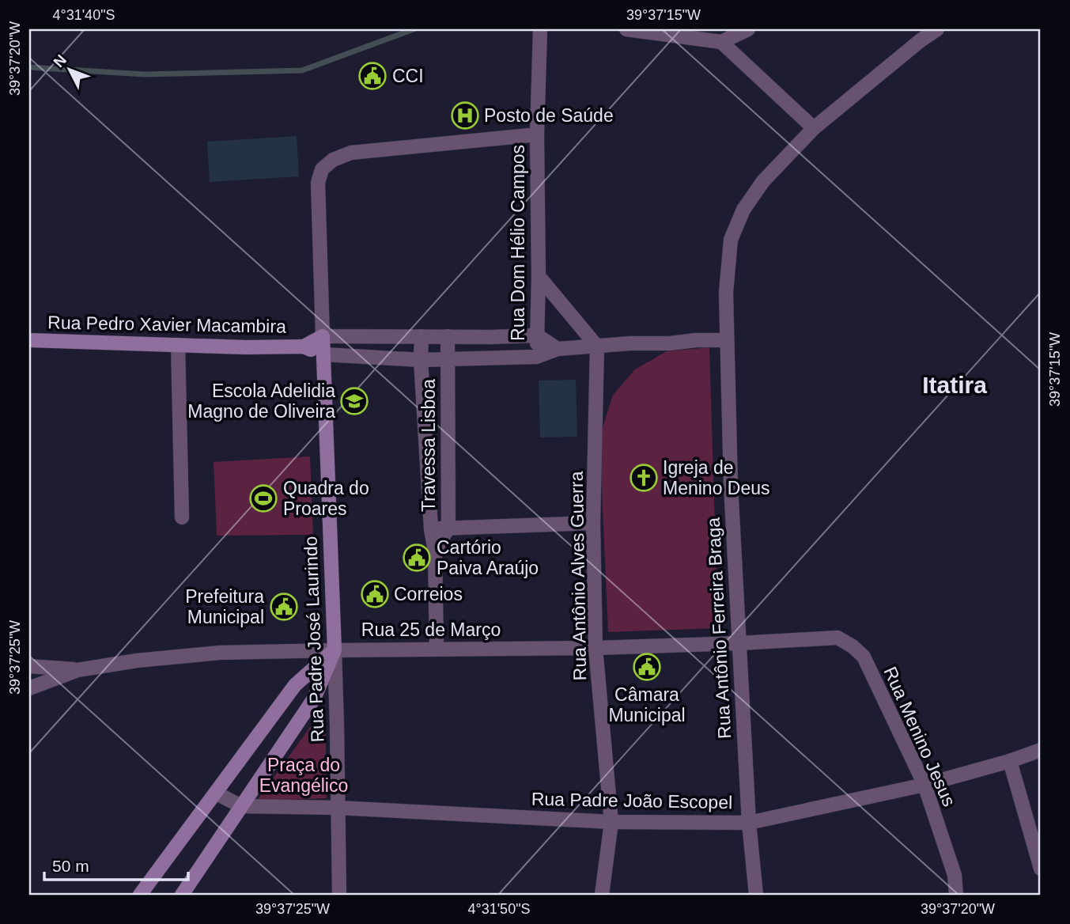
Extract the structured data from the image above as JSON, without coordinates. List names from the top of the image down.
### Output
{
  "streets": {
    "street": [
      "Rua Dom Hélio Campos",
      "Rua Pedro Xavier Macambira",
      "Travessa Lisboa",
      "Rua Antônio Alves Guerra",
      "Rua Antônio Ferreira Braga",
      "Rua 25 de Março",
      "Rua Padre José Laurindo",
      "Rua Menino Jesus",
      "Rua Padre João Escopel"
    ]
  },
  "crossings": [
    ["Rua Dom Hélio Campos", "Rua Pedro Xavier Macambira"],
    ["Rua Dom Hélio Campos", "Rua Padre José Laurindo"],
    ["Rua Pedro Xavier Macambira", "Travessa Lisboa"],
    ["Rua Pedro Xavier Macambira", "Rua Antônio Alves Guerra"],
    ["Rua Pedro Xavier Macambira", "Rua Antônio Ferreira Braga"],
    ["Rua Pedro Xavier Macambira", "Rua Padre José Laurindo"],
    ["Travessa Lisboa", "Rua 25 de Março"],
    ["Rua Antônio Alves Guerra", "Rua 25 de Março"],
    ["Rua Antônio Alves Guerra", "Rua Padre João Escopel"],
    ["Rua Antônio Ferreira Braga", "Rua 25 de Março"],
    ["Rua Antônio Ferreira Braga", "Rua Padre João Escopel"],
    ["Rua 25 de Março", "Rua Padre José Laurindo"],
    ["Rua 25 de Março", "Rua Menino Jesus"],
    ["Rua Padre José Laurindo", "Rua Padre João Escopel"],
    ["Rua Menino Jesus", "Rua Padre João Escopel"]
  ],
  "districts": ["Itatira"],
  "parks": ["Praça do Evangélico"],
  "places": {
    "public building": [
      "CCI",
      "Cartório Paiva Araújo",
      "Correios",
      "Prefeitura Municipal",
      "Câmara Municipal"
    ],
    "hospital": ["Posto de Saúde"],
    "school or university": ["Escola Adelidia Magno de Oliveira"],
    "church": ["Igreja de Menino Deus"],
    "sports": ["Quadra do Proares"]
  },
  "scale_bar": "50 m",
  "north": "top left",
  "coordinates": [
    "4°31'40\"S",
    "39°37'15\"W",
    "39°37'20\"W",
    "39°37'25\"W",
    "4°31'50\"S"
  ]
}
